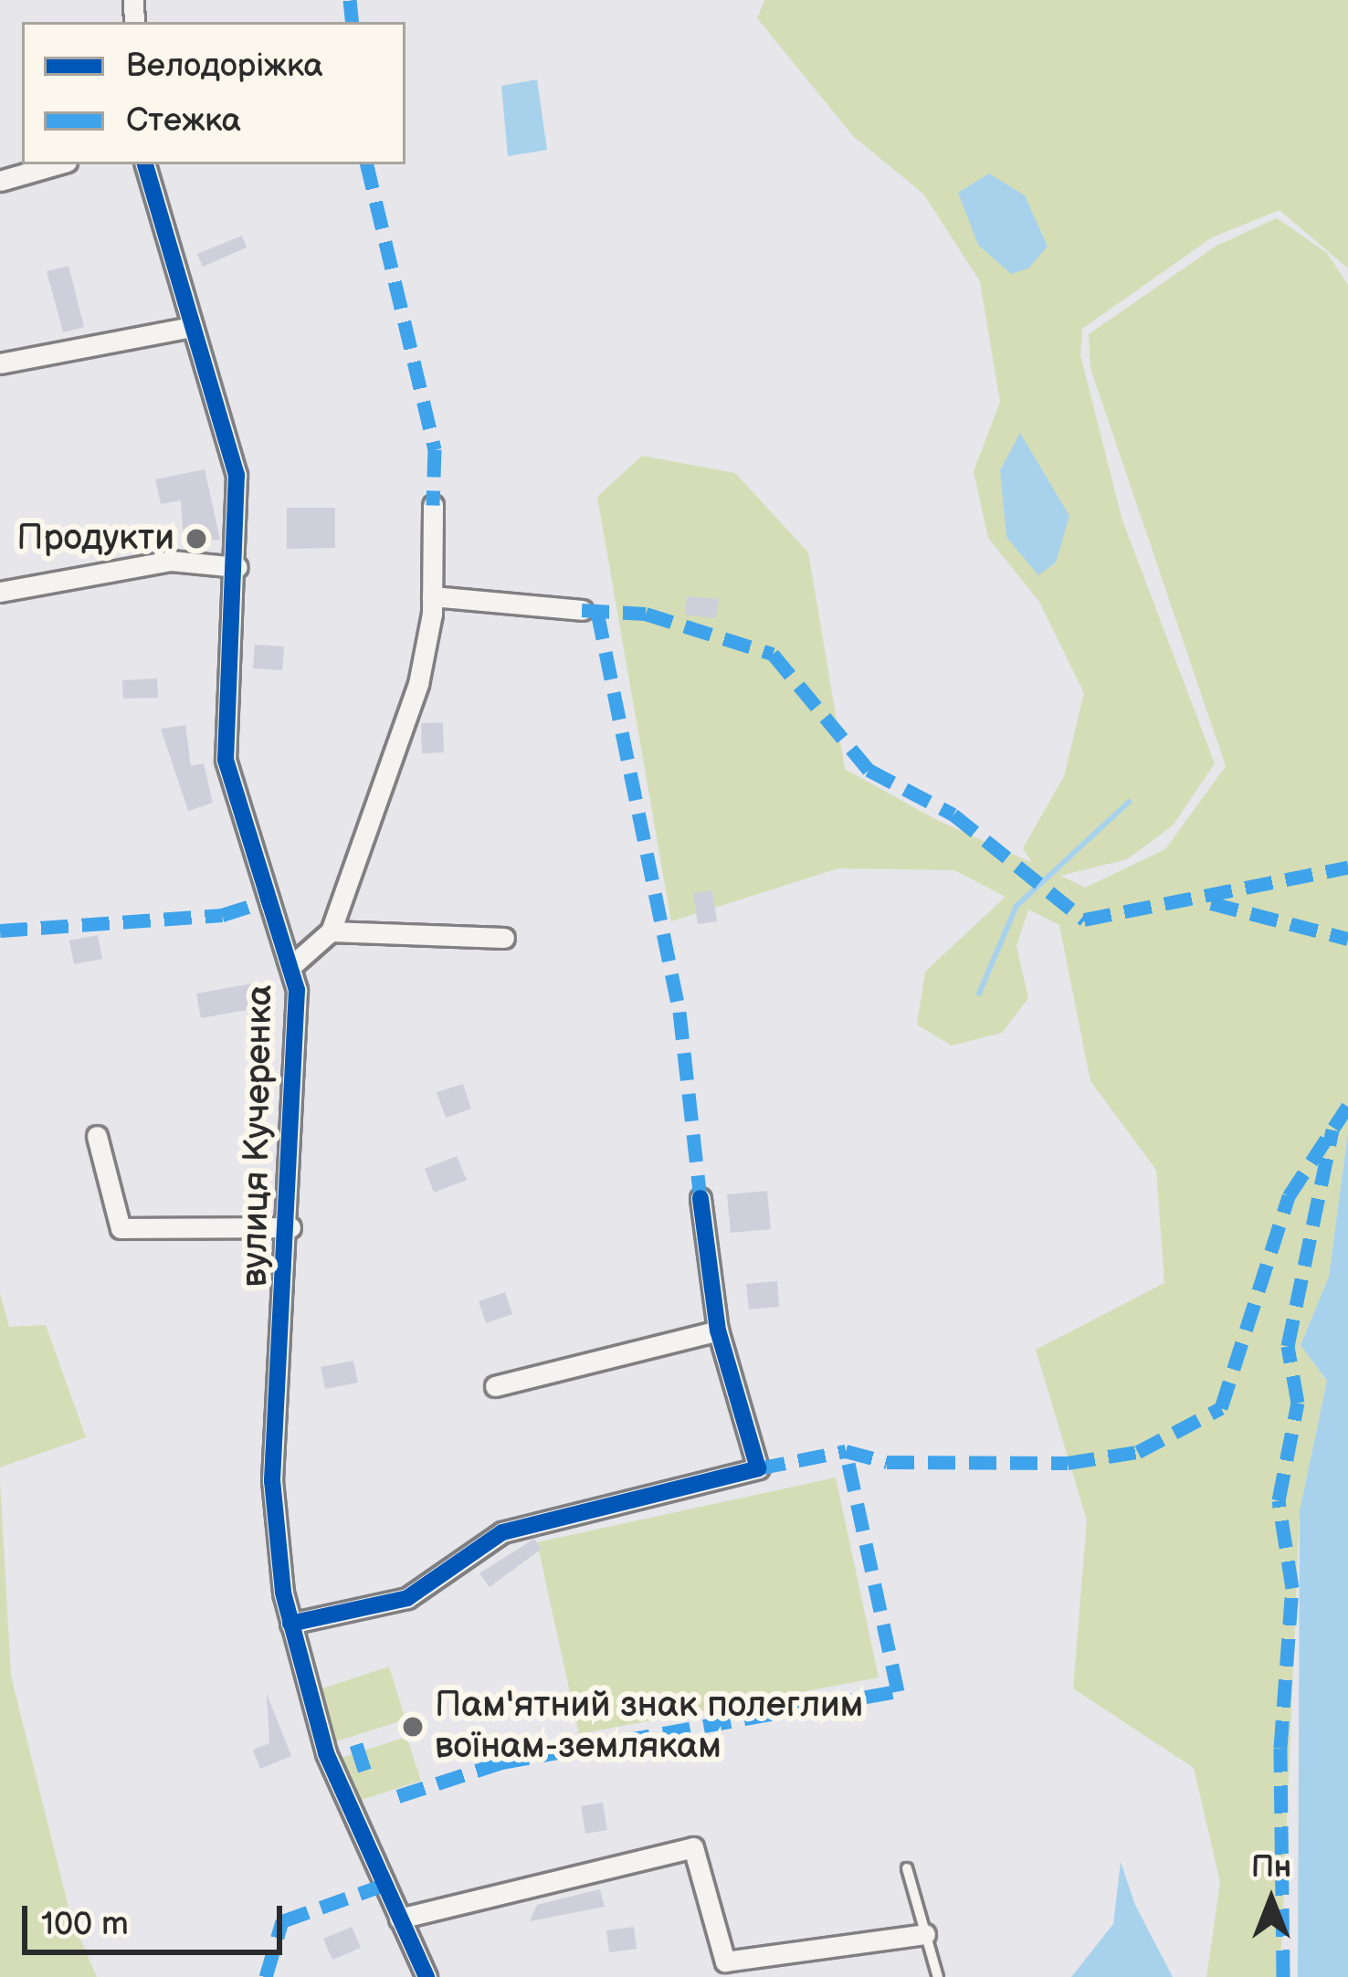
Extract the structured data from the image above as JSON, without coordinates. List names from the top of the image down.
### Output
{
  "streets": {
    "street": ["вулиця Кучеренка"]
  },
  "places": ["Продукти", "Пам'ятний знак полеглим воїнам-землякам"],
  "legend": ["Велодоріжка", "Стежка"],
  "scale_bar": "100 m",
  "north": "top"
}
